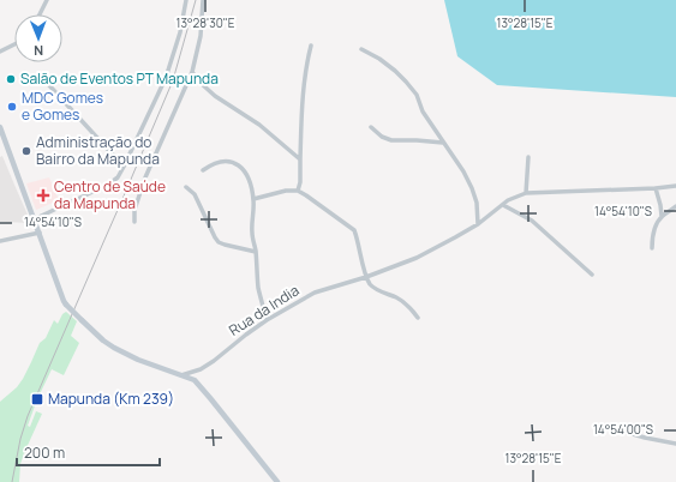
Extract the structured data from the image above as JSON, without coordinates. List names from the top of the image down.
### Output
{
  "streets": {
    "street": ["Rua da India"]
  },
  "places": {
    "other": ["Salão de Eventos PT Mapunda", "MDC Gomes e Gomes", "Administração do Bairro da Mapunda"],
    "health": ["Centro de Saúde da Mapunda"],
    "transit": ["Mapunda (Km 239)"]
  },
  "scale_bar": "200 m",
  "north": "bottom",
  "coordinates": [
    "13°28'30\"E",
    "13°28'15\"E",
    "14°54'10\"S",
    "14°54'00\"S"
  ]
}
